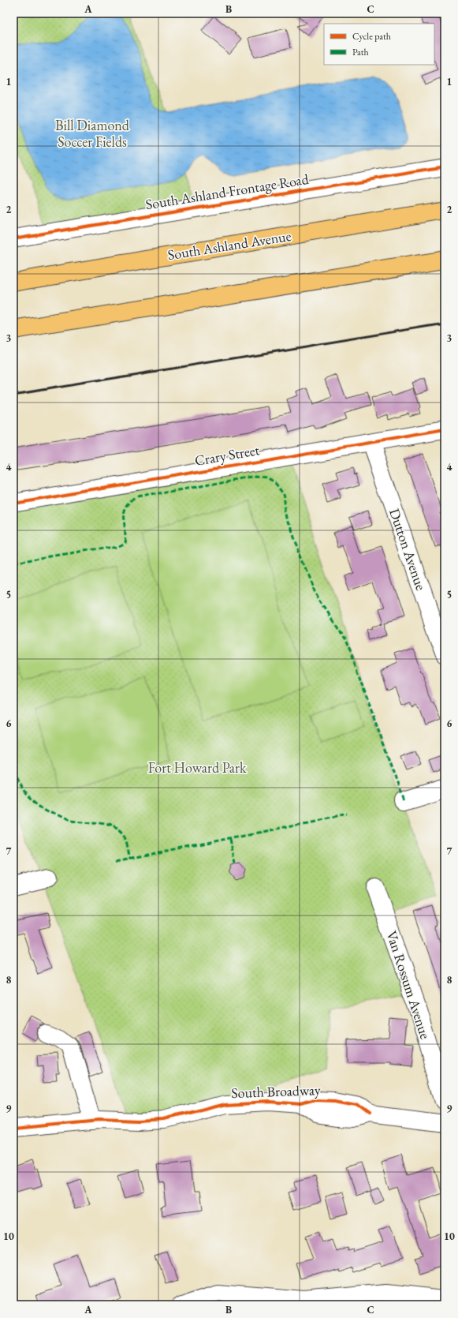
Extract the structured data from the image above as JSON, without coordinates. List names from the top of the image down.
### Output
{
  "streets": {
    "main road": ["South Ashland Avenue"],
    "street": [
      "South Ashland Frontage Road",
      "Crary Street",
      "Dutton Avenue",
      "Van Rossum Avenue",
      "South Broadway"
    ]
  },
  "crossings": [
    ["Crary Street", "Dutton Avenue"]
  ],
  "parks": ["Bill Diamond Soccer Fields", "Fort Howard Park"],
  "legend": ["Cycle path", "Path"],
  "grid": {
    "columns": ["A", "B", "C"],
    "rows": [
      "1",
      "2",
      "3",
      "4",
      "5",
      "6",
      "7",
      "8",
      "9",
      "10"
    ]
  }
}
